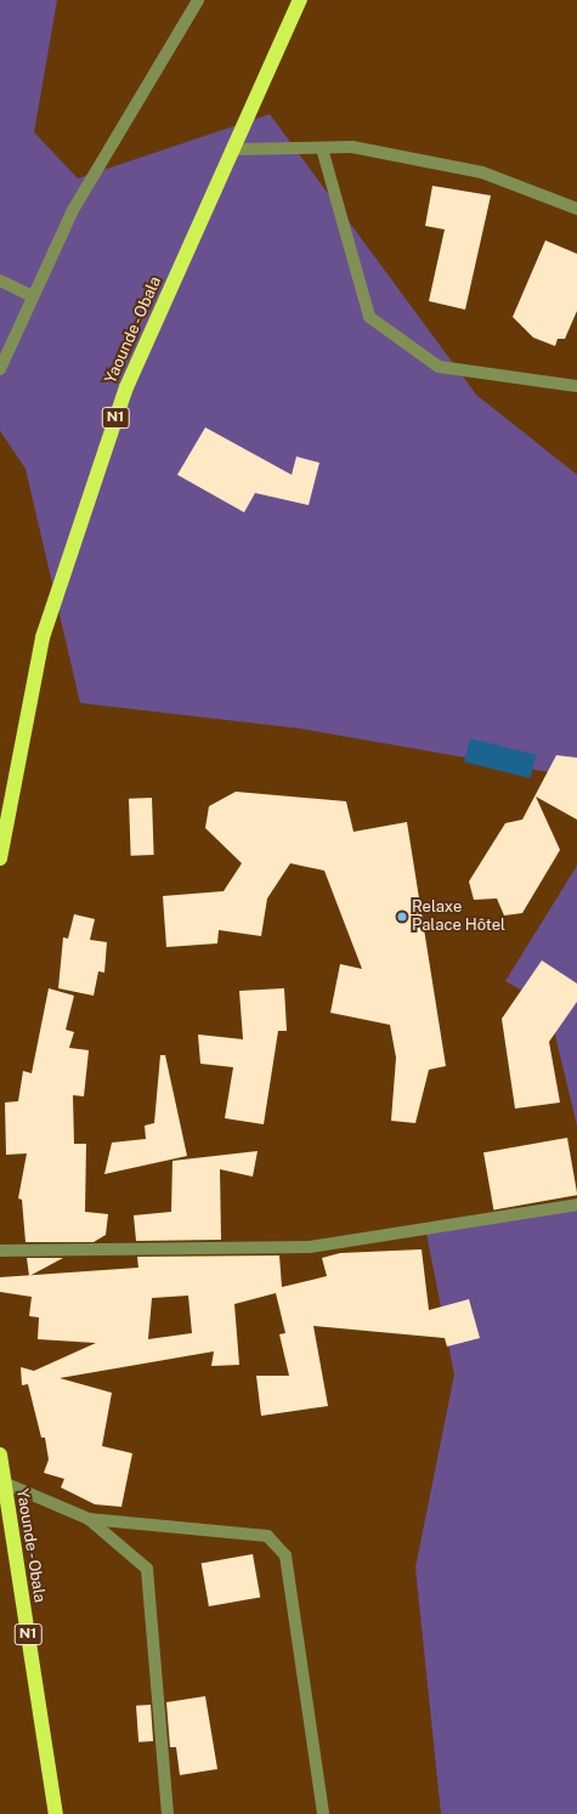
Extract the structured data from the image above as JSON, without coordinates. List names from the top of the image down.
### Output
{
  "streets": {
    "highway": ["Yaounde - Obala", "N1"]
  },
  "places": ["Relaxe Palace Hôtel"]
}
